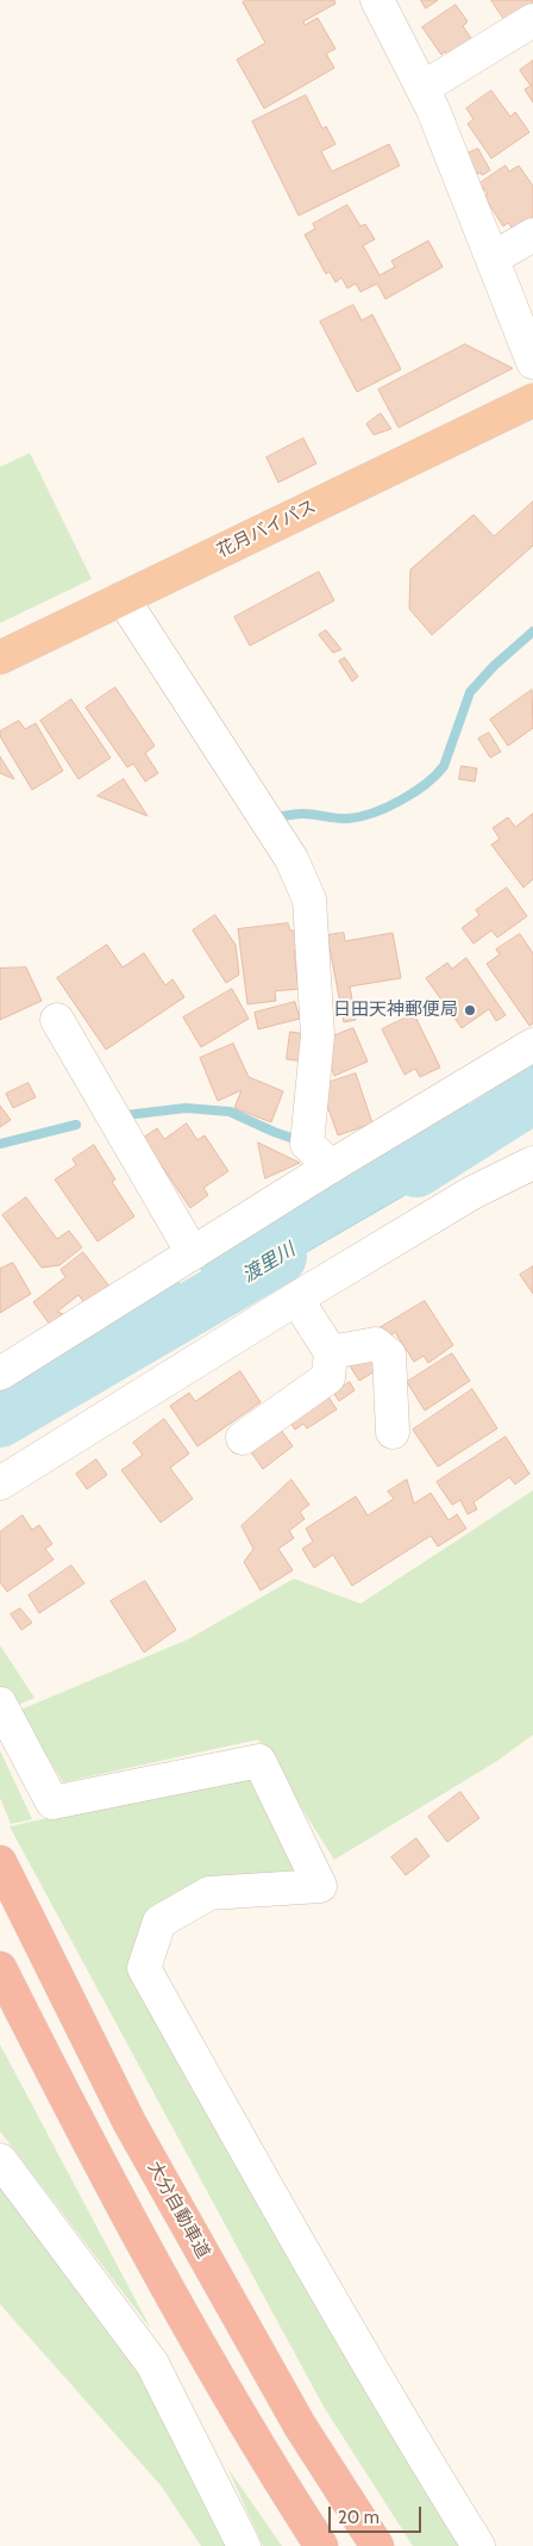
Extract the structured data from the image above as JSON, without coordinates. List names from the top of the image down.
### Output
{
  "streets": {
    "highway": ["花月バイパス", "大分自動車道"]
  },
  "water": ["渡里川"],
  "places": ["日田天神郵便局"],
  "scale_bar": "20 m"
}
